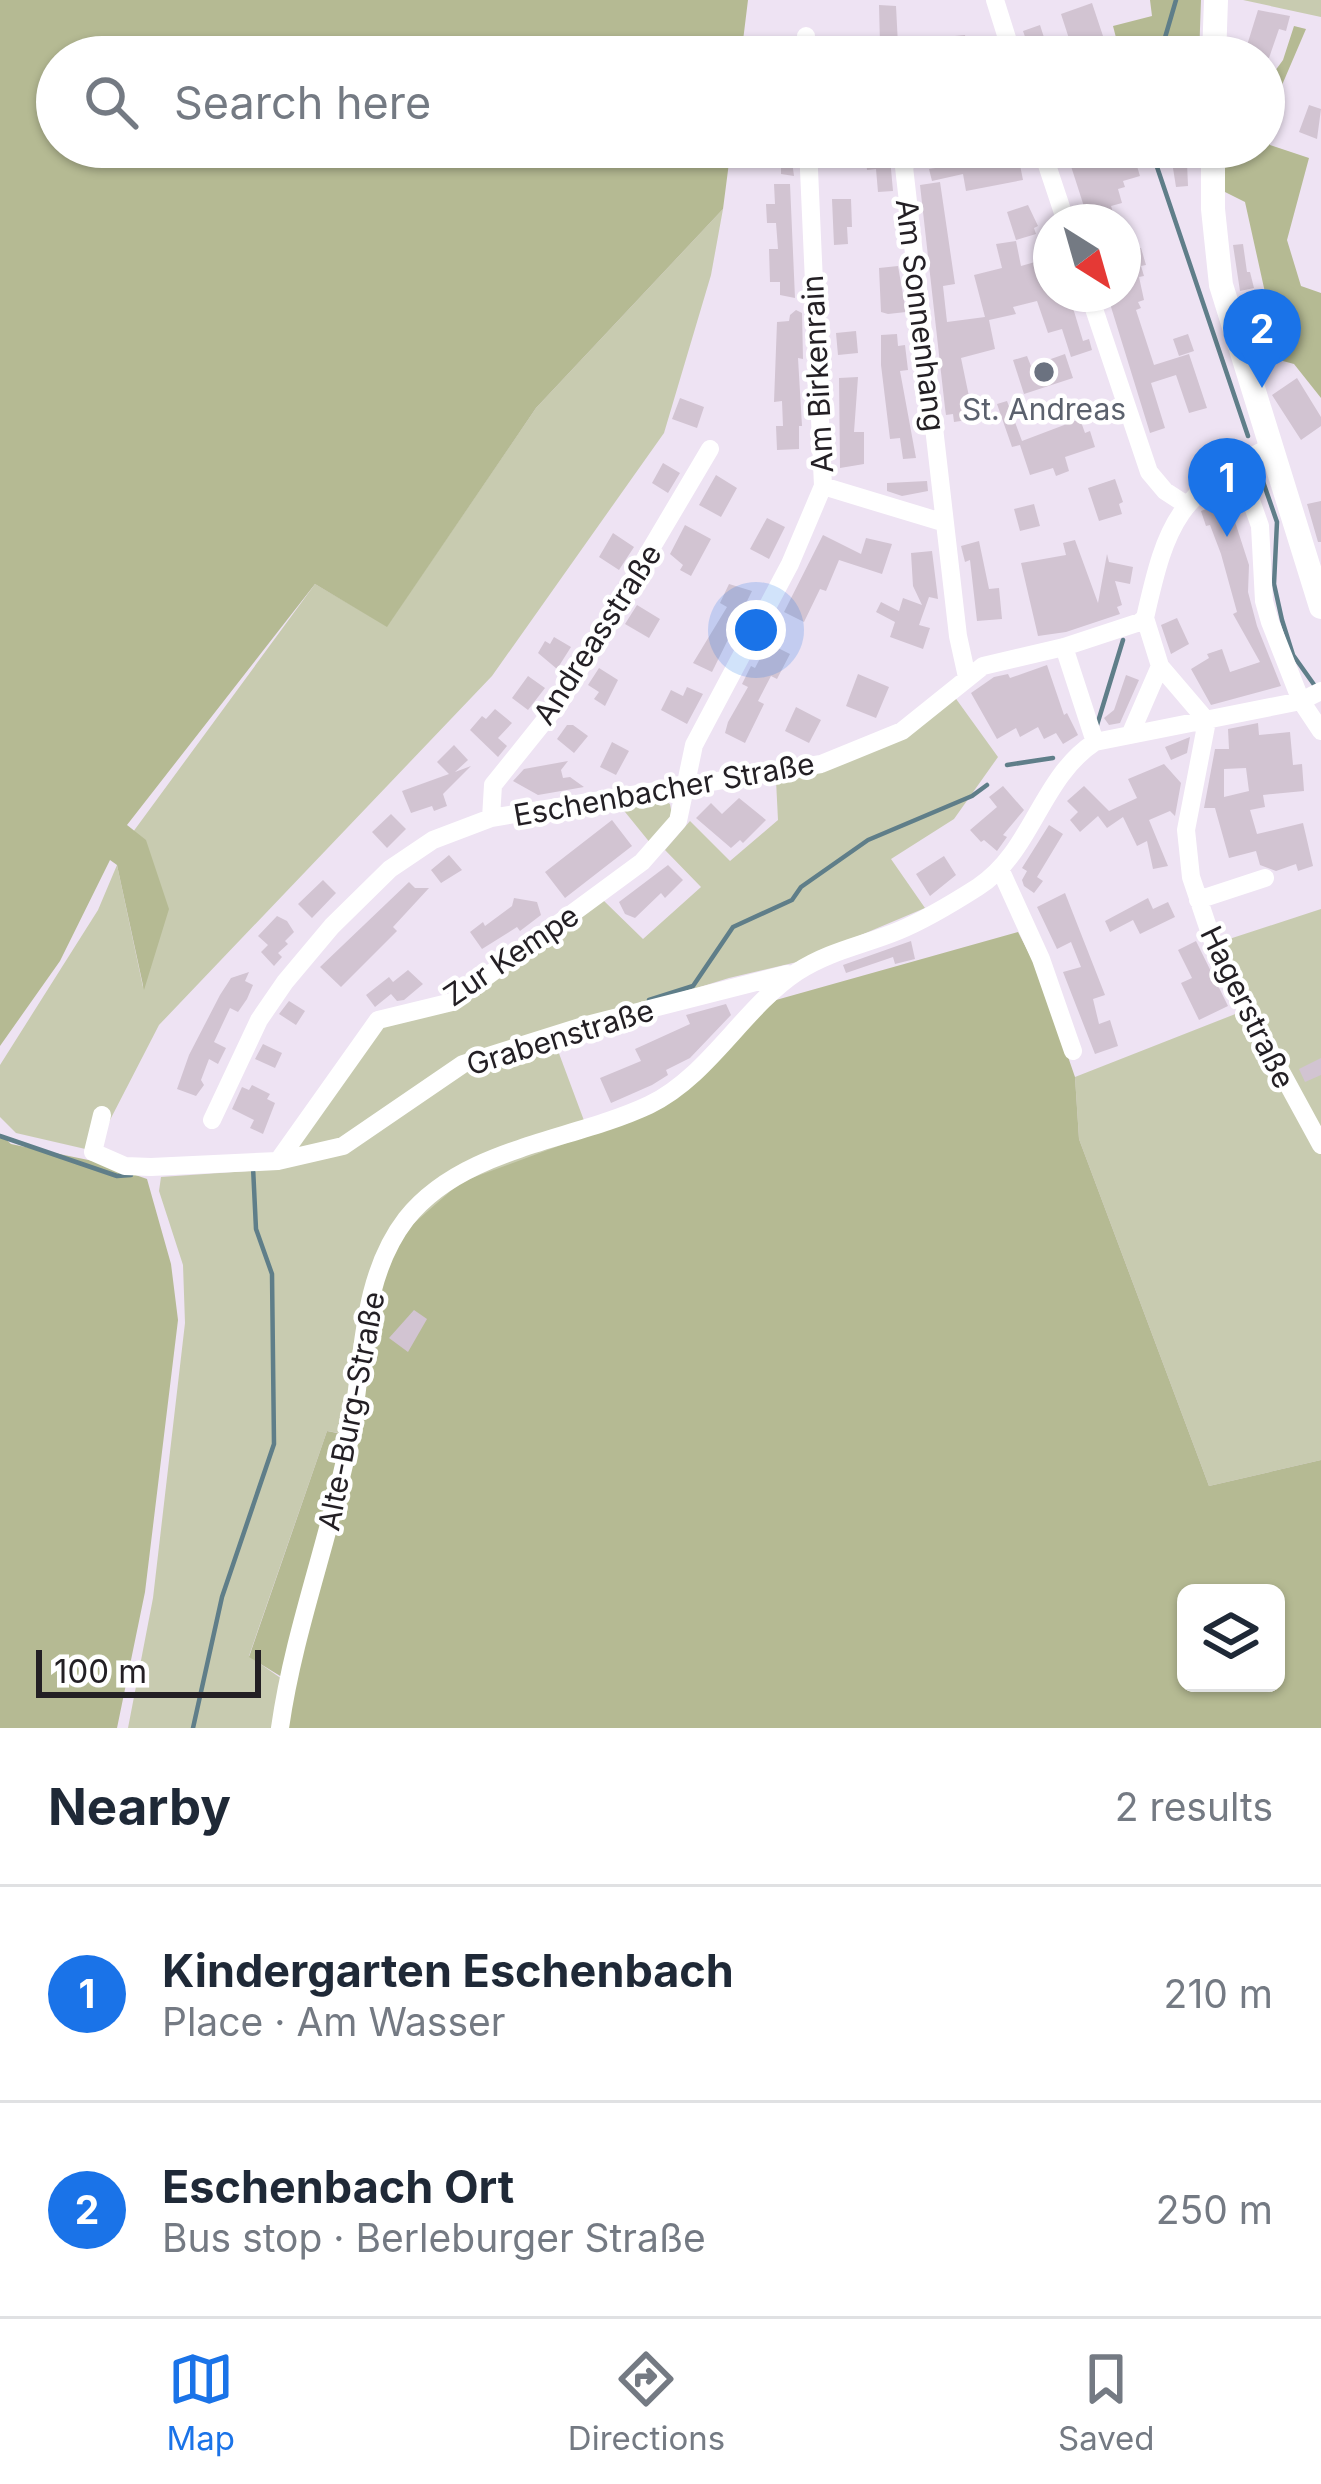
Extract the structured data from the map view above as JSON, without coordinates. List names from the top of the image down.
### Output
{
  "streets": {
    "street": [
      "Am Sonnenhang",
      "Am Birkenrain",
      "Andreasstraße",
      "Eschenbacher Straße",
      "Zur Kempe",
      "Hagerstraße",
      "Grabenstraße",
      "Alte-Burg-Straße"
    ]
  },
  "crossings": [
    ["Am Sonnenhang", "Eschenbacher Straße"],
    ["Am Birkenrain", "Eschenbacher Straße"],
    ["Am Birkenrain", "Zur Kempe"],
    ["Andreasstraße", "Eschenbacher Straße"],
    ["Eschenbacher Straße", "Zur Kempe"],
    ["Zur Kempe", "Grabenstraße"],
    ["Grabenstraße", "Alte-Burg-Straße"]
  ],
  "places": ["St. Andreas"],
  "scale_bar": "100 m",
  "north": "bottom right",
  "page": {
    "search": "Search here",
    "pins": ["2", "1"],
    "scale": "100 m",
    "heading": ["Nearby", "2 results"],
    "list": [
      {
        "mark": "1",
        "name": "Kindergarten Eschenbach",
        "note": "Place · Am Wasser",
        "value": "210 m"
      },
      {
        "mark": "2",
        "name": "Eschenbach Ort",
        "note": "Bus stop · Berleburger Straße",
        "value": "250 m"
      }
    ],
    "nav": ["Map", "Directions", "Saved"]
  }
}
